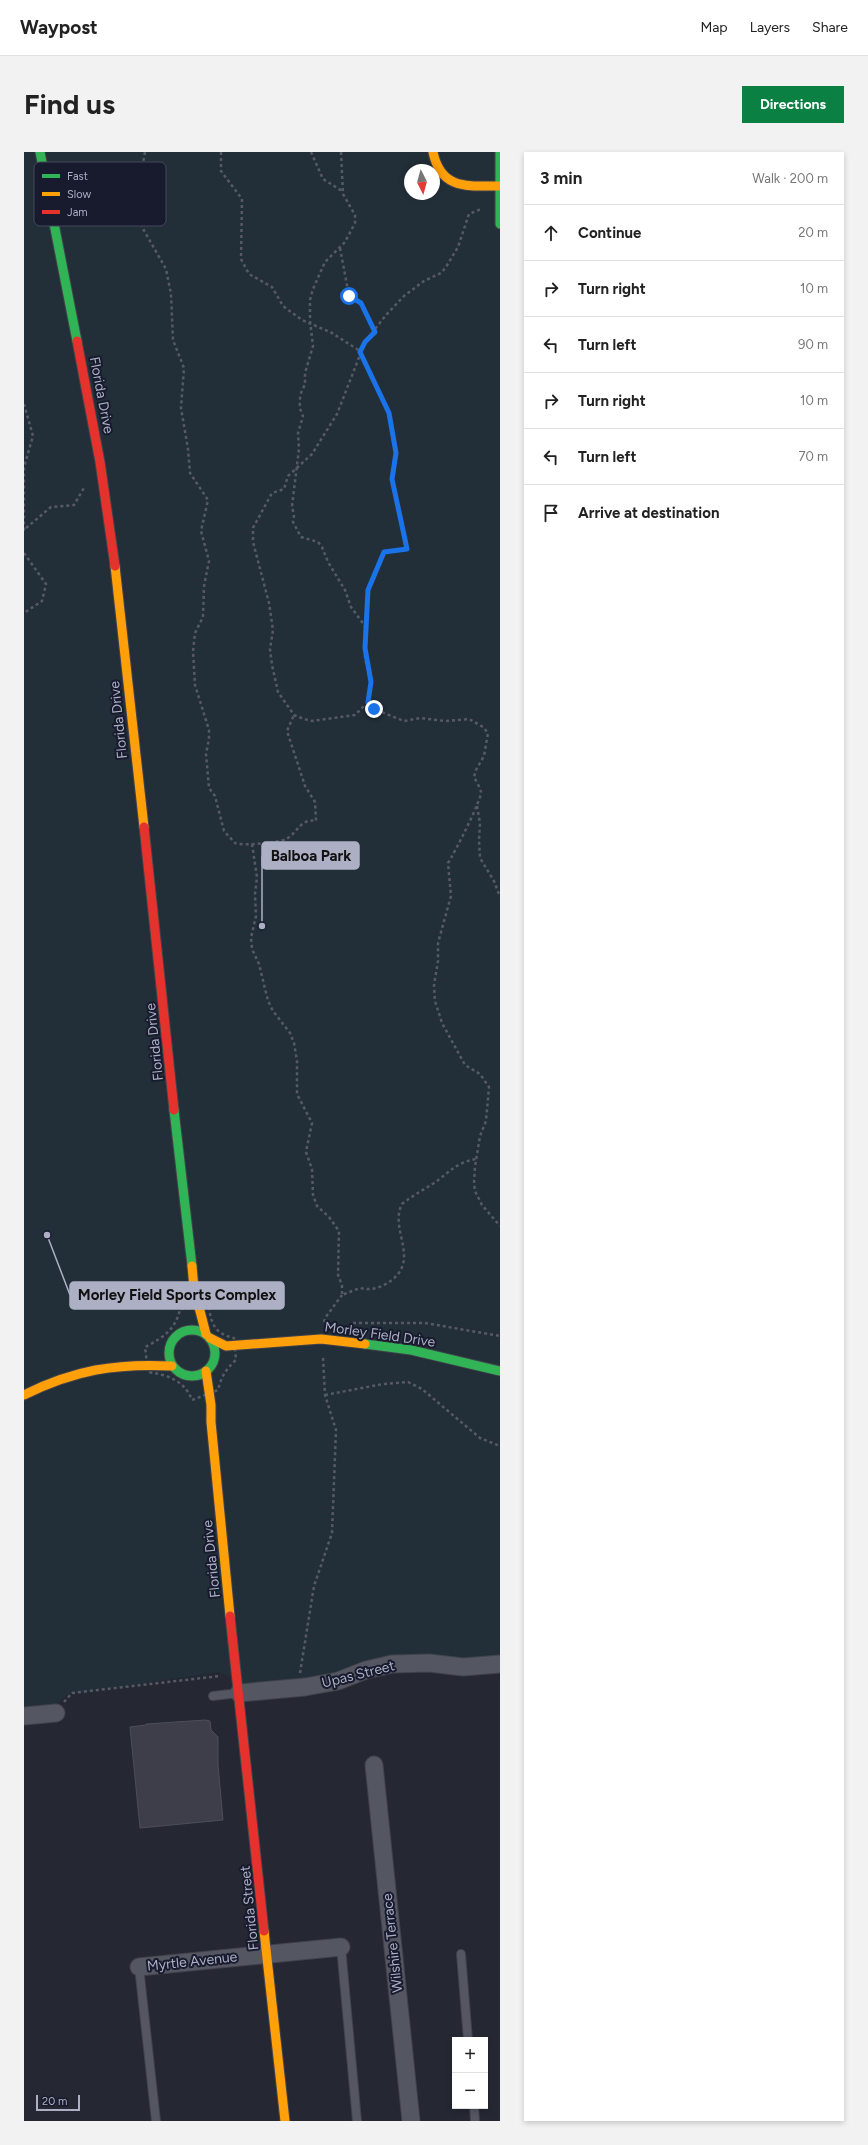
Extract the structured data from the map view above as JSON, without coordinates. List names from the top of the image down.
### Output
{
  "streets": {
    "street": [
      "Florida Drive",
      "Morley Field Drive",
      "Upas Street",
      "Florida Street",
      "Wilshire Terrace",
      "Myrtle Avenue"
    ]
  },
  "crossings": [
    ["Florida Drive", "Morley Field Drive"],
    ["Florida Drive", "Upas Street"],
    ["Florida Drive", "Florida Street"],
    ["Upas Street", "Florida Street"],
    ["Florida Street", "Myrtle Avenue"]
  ],
  "places": ["Balboa Park", "Morley Field Sports Complex"],
  "legend": ["Fast", "Slow", "Jam"],
  "scale_bar": "20 m",
  "north": "bottom",
  "page": {
    "header": "Waypost",
    "nav": ["Map", "Layers", "Share"],
    "buttons": "Directions",
    "title": "Find us",
    "heading": ["3 min", "Walk · 200 m"],
    "list": [
      ["Continue", "20 m"],
      ["Turn right", "10 m"],
      ["Turn left", "90 m"],
      ["Turn right", "10 m"],
      ["Turn left", "70 m"],
      "Arrive at destination"
    ],
    "map_buttons": ["+", "−"],
    "scale": "20 m"
  }
}
